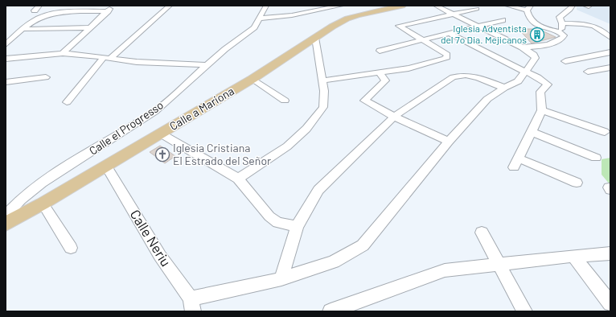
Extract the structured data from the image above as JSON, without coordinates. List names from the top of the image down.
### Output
{
  "streets": {
    "main road": ["Calle a Mariona"],
    "street": ["Calle el Progresso", "Calle Neriu"]
  },
  "crossings": [
    ["Calle a Mariona", "Calle Neriu"]
  ],
  "places": {
    "building": ["Iglesia Adventista del 7o Dia. Mejicanos"],
    "church": ["Iglesia Cristiana El Estrado del Señor"]
  }
}
